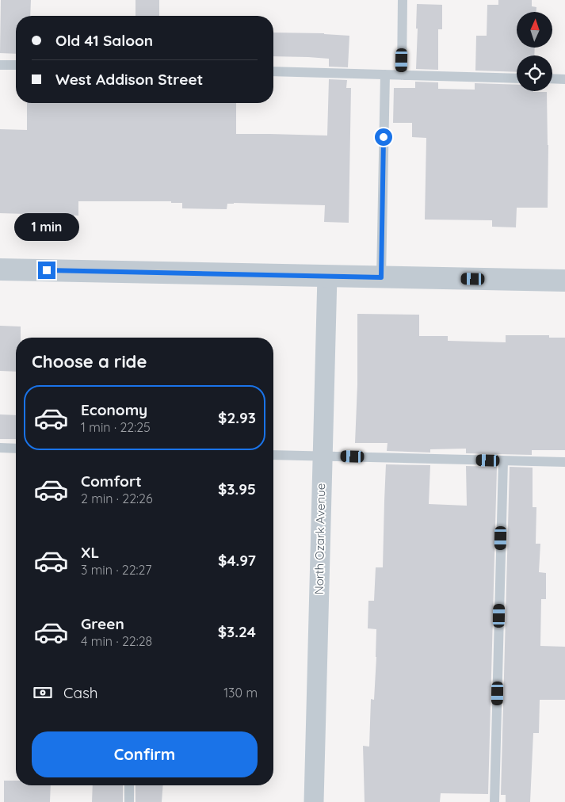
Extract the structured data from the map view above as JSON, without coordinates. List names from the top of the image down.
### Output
{
  "streets": {
    "street": ["North Ozark Avenue"]
  },
  "north": "top",
  "page": {
    "banner": ["Old 41 Saloon", "West Addison Street"],
    "bubble": "1 min",
    "heading": "Choose a ride",
    "list": [
      {
        "name": "Economy",
        "note": "1 min · 22:25",
        "value": "$2.93"
      },
      {
        "name": "Comfort",
        "note": "2 min · 22:26",
        "value": "$3.95"
      },
      {
        "name": "XL",
        "note": "3 min · 22:27",
        "value": "$4.97"
      },
      {
        "name": "Green",
        "note": "4 min · 22:28",
        "value": "$3.24"
      }
    ],
    "pay": ["Cash", "130 m"],
    "buttons": "Confirm"
  }
}
